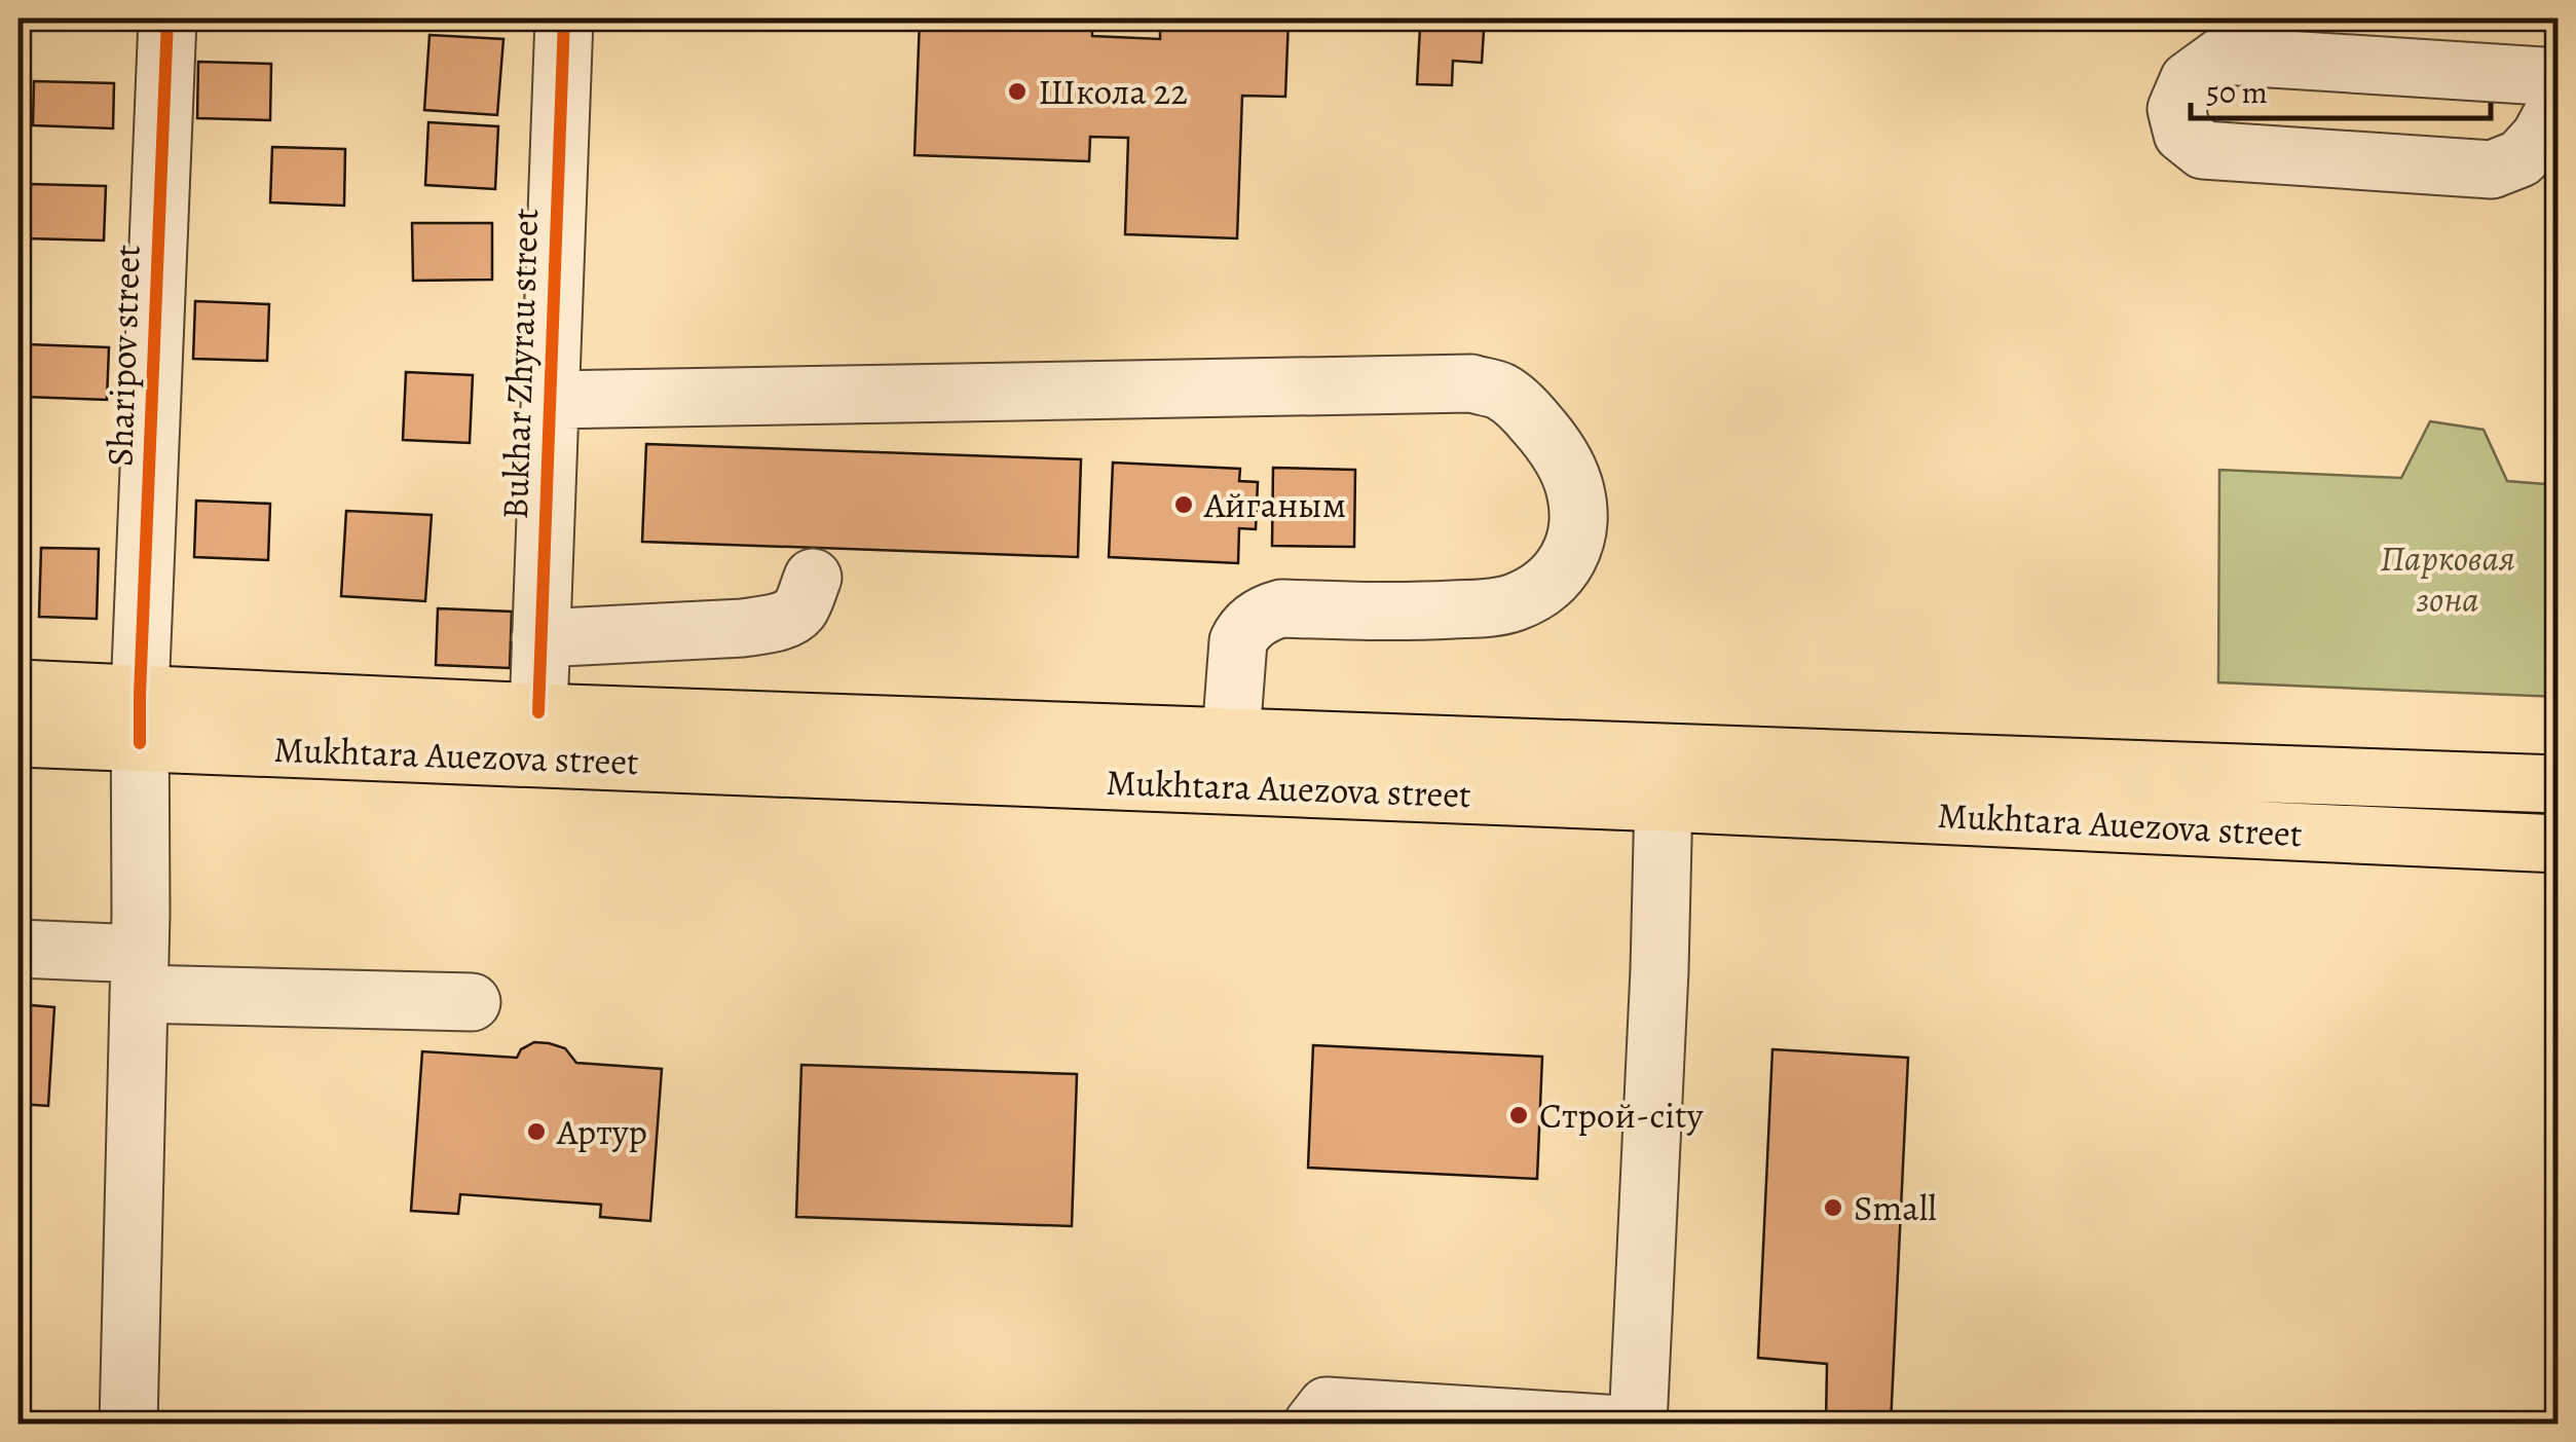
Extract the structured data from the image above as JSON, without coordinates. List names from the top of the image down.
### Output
{
  "streets": {
    "main road": ["Mukhtara Auezova street"],
    "street": ["Sharipov street", "Bukhar Zhyrau street"]
  },
  "crossings": [
    ["Sharipov street", "Mukhtara Auezova street"],
    ["Bukhar Zhyrau street", "Mukhtara Auezova street"]
  ],
  "parks": ["Парковая зона"],
  "places": [
    "Школа 22",
    "Айганым",
    "Строй-city",
    "Артур",
    "Small"
  ],
  "scale_bar": "50 m"
}
